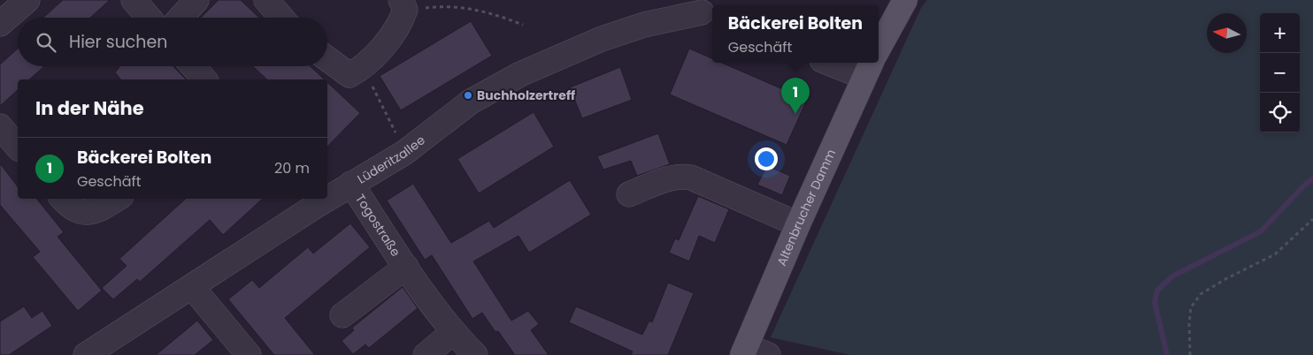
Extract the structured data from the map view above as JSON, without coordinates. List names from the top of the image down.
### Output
{
  "streets": {
    "main road": ["Altenbrucher Damm"],
    "street": ["Lüderitzallee", "Togostraße"]
  },
  "crossings": [
    ["Lüderitzallee", "Togostraße"]
  ],
  "places": ["Buchholzertreff"],
  "north": "left",
  "page": {
    "popup": ["Bäckerei Bolten", "Geschäft"],
    "map_buttons": ["+", "−"],
    "search": "Hier suchen",
    "pins": "1",
    "heading": "In der Nähe",
    "list": [
      {
        "mark": "1",
        "name": "Bäckerei Bolten",
        "note": "Geschäft",
        "value": "20 m"
      }
    ]
  }
}
